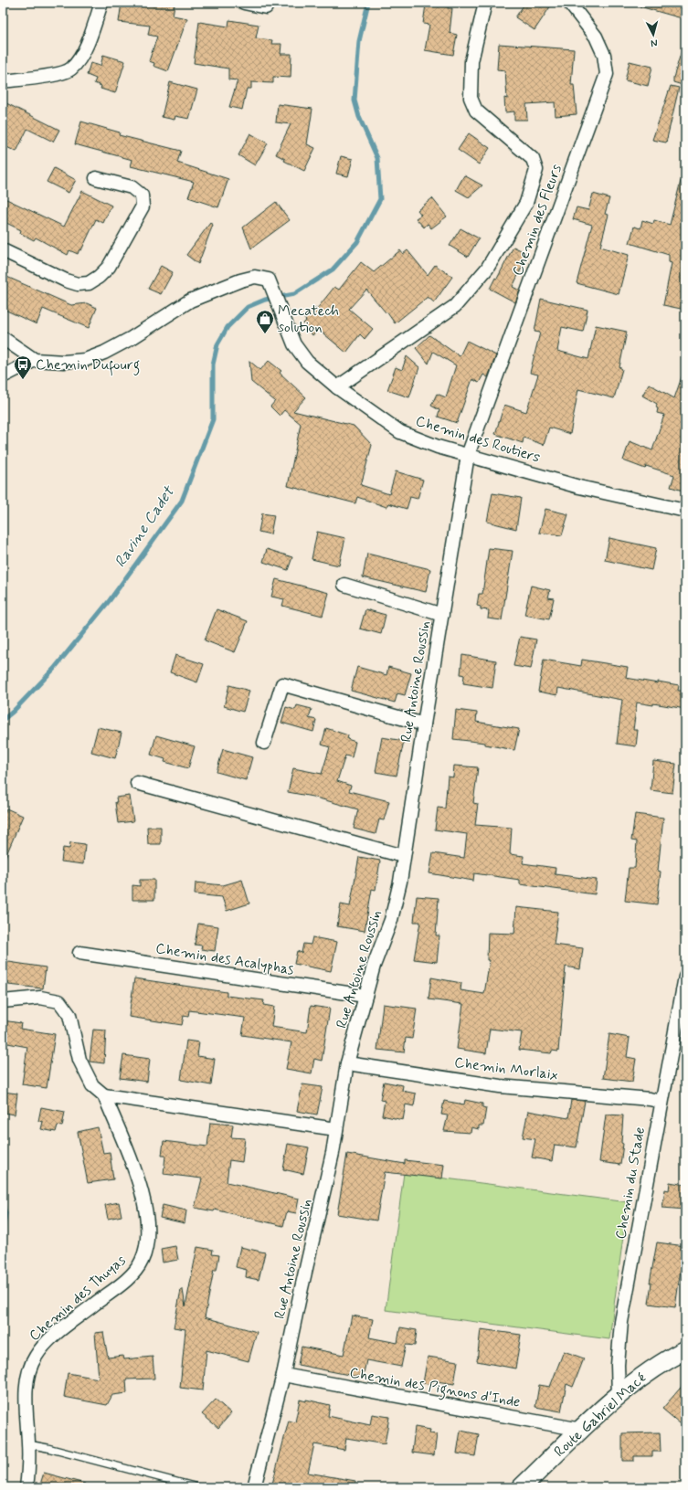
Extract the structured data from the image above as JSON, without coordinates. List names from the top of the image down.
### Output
{
  "streets": {
    "main road": ["Route Gabriel Macé"],
    "street": [
      "Chemin des Fleurs",
      "Chemin des Routiers",
      "Rue Antoine Roussin",
      "Chemin des Acalyphas",
      "Chemin Morlaix",
      "Chemin du Stade",
      "Chemin des Thuyas",
      "Chemin des Pignons d'Inde"
    ]
  },
  "crossings": [
    ["Chemin des Fleurs", "Chemin des Routiers"],
    ["Chemin des Fleurs", "Rue Antoine Roussin"],
    ["Chemin des Routiers", "Rue Antoine Roussin"],
    ["Rue Antoine Roussin", "Chemin des Acalyphas"],
    ["Rue Antoine Roussin", "Chemin Morlaix"],
    ["Rue Antoine Roussin", "Chemin des Pignons d'Inde"],
    ["Chemin Morlaix", "Chemin du Stade"],
    ["Chemin du Stade", "Route Gabriel Macé"],
    ["Chemin des Pignons d'Inde", "Route Gabriel Macé"]
  ],
  "water": ["Ravine Cadet"],
  "places": {
    "shop": ["Mecatech solution"],
    "bus stop": ["Chemin Dufourg"]
  },
  "north": "bottom"
}
